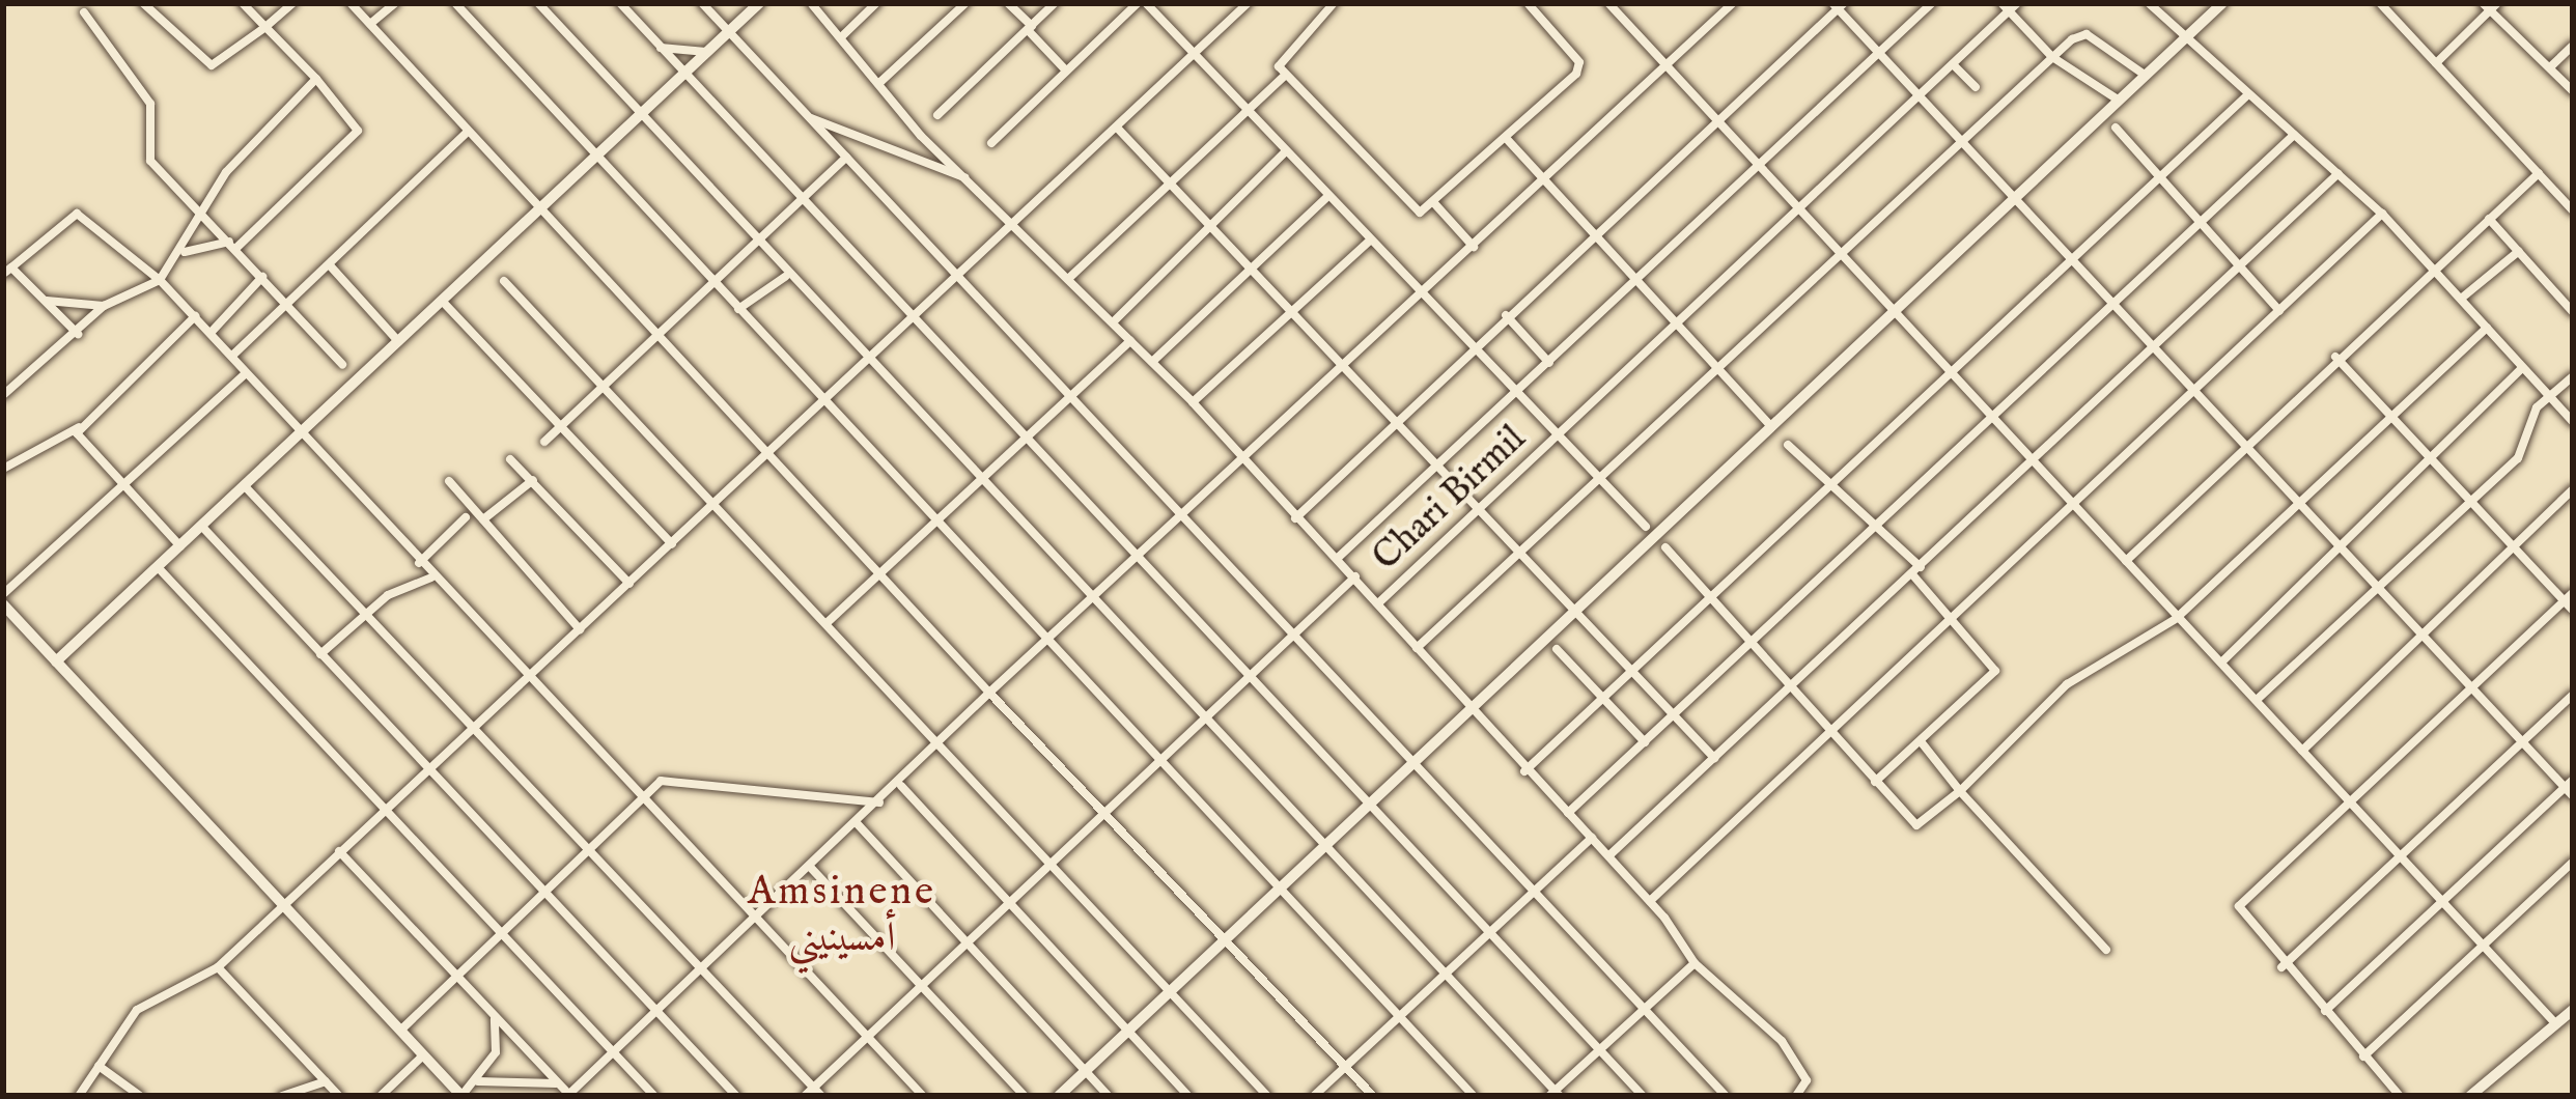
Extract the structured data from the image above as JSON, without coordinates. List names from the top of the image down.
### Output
{
  "streets": {
    "street": ["Chari Birmil"]
  },
  "districts": ["Amsinene أمسينيني"]
}
